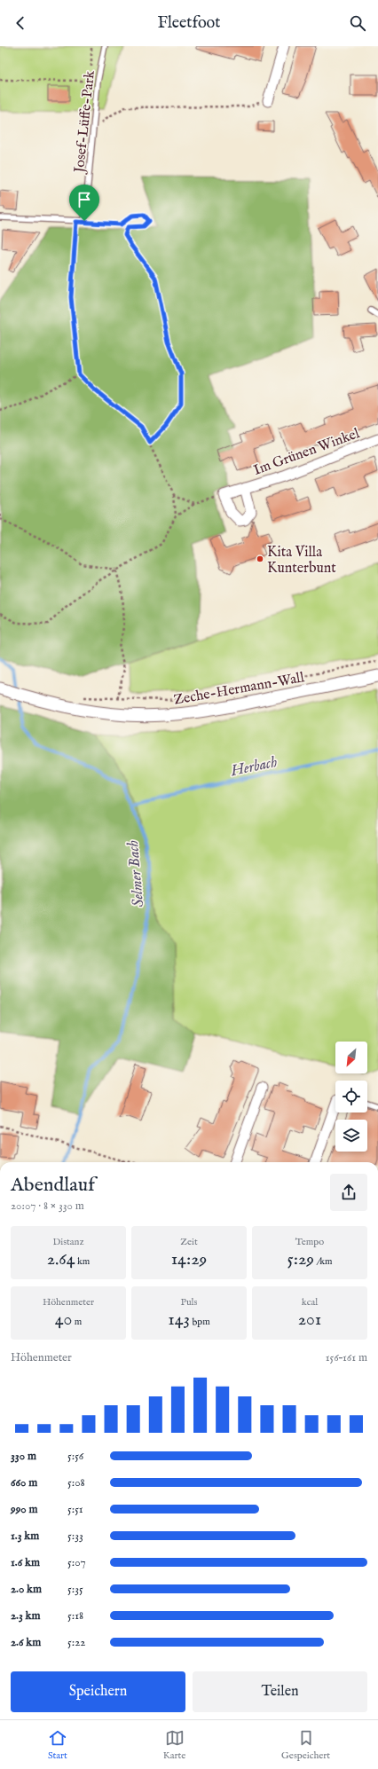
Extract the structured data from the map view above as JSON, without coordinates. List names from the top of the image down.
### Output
{
  "streets": {
    "street": ["Im Grünen Winkel", "Zeche-Hermann-Wall"],
    "lane": ["Josef-Lüffe-Park"]
  },
  "water": ["Herbach", "Selmer Bach"],
  "places": ["Kita Villa Kunterbunt"],
  "north": "bottom left",
  "page": {
    "header": "Fleetfoot",
    "heading": ["Abendlauf", "20:07 · 8 × 330 m"],
    "stats": [
      ["Distanz", "2.64 km"],
      ["Zeit", "14:29"],
      ["Tempo", "5:29 /km"],
      ["Höhenmeter", "40 m"],
      ["Puls", "143 bpm"],
      ["kcal", "201"]
    ],
    "chart": ["Höhenmeter", "156–161 m"],
    "list": [
      {
        "name": "330 m",
        "note": "5:56"
      },
      {
        "name": "660 m",
        "note": "5:08"
      },
      {
        "name": "990 m",
        "note": "5:51"
      },
      {
        "name": "1.3 km",
        "note": "5:33"
      },
      {
        "name": "1.6 km",
        "note": "5:07"
      },
      {
        "name": "2.0 km",
        "note": "5:35"
      },
      {
        "name": "2.3 km",
        "note": "5:18"
      },
      {
        "name": "2.6 km",
        "note": "5:22"
      }
    ],
    "buttons": ["Speichern", "Teilen"],
    "tabs": ["Start", "Karte", "Gespeichert"]
  }
}
